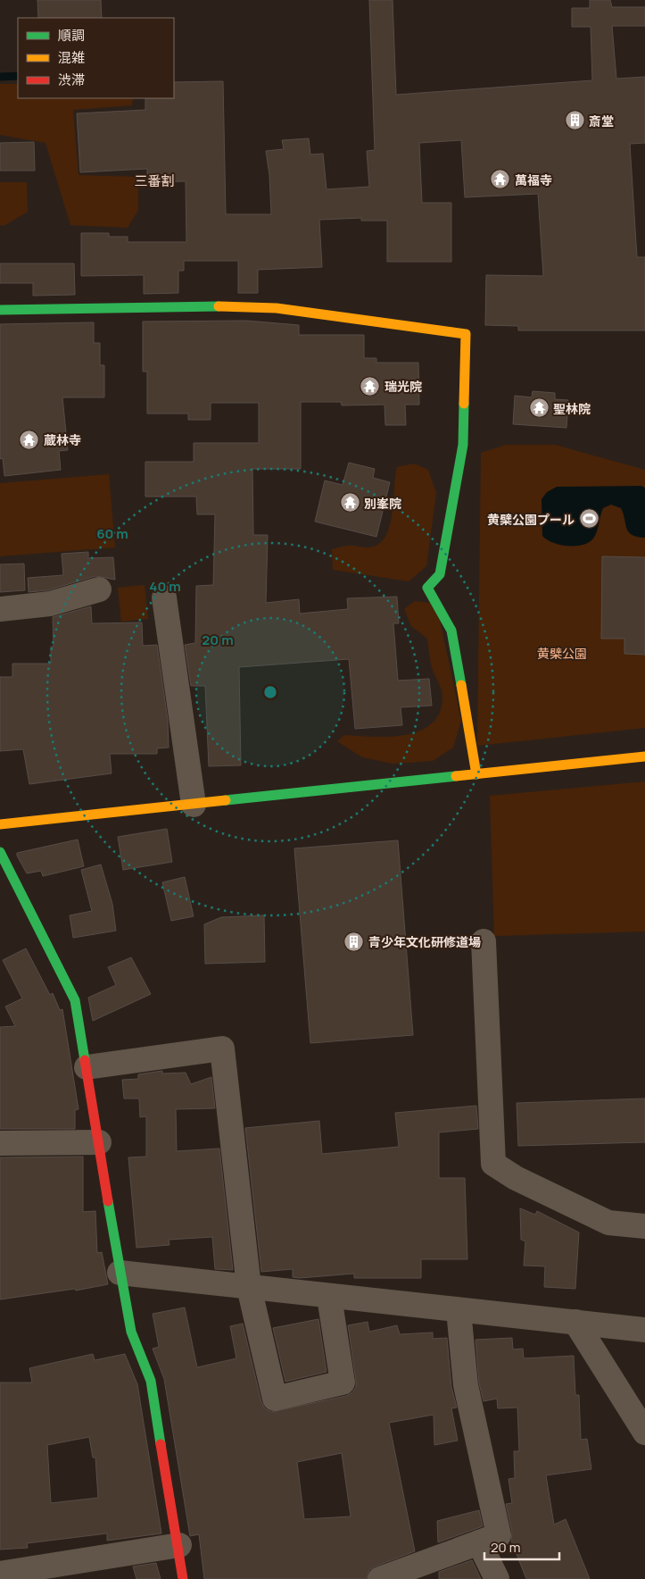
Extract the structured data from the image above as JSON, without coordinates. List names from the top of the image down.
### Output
{
  "districts": ["三番割"],
  "parks": ["黄檗公園"],
  "places": {
    "building": ["斎堂", "青少年文化研修道場"],
    "temple": [
      "萬福寺",
      "瑞光院",
      "聖林院",
      "蔵林寺",
      "別峯院"
    ],
    "sports": ["黄檗公園プール"]
  },
  "legend": ["順調", "混雑", "渋滞"],
  "scale_bar": "20 m",
  "rings": ["60 m", "40 m", "20 m"]
}
